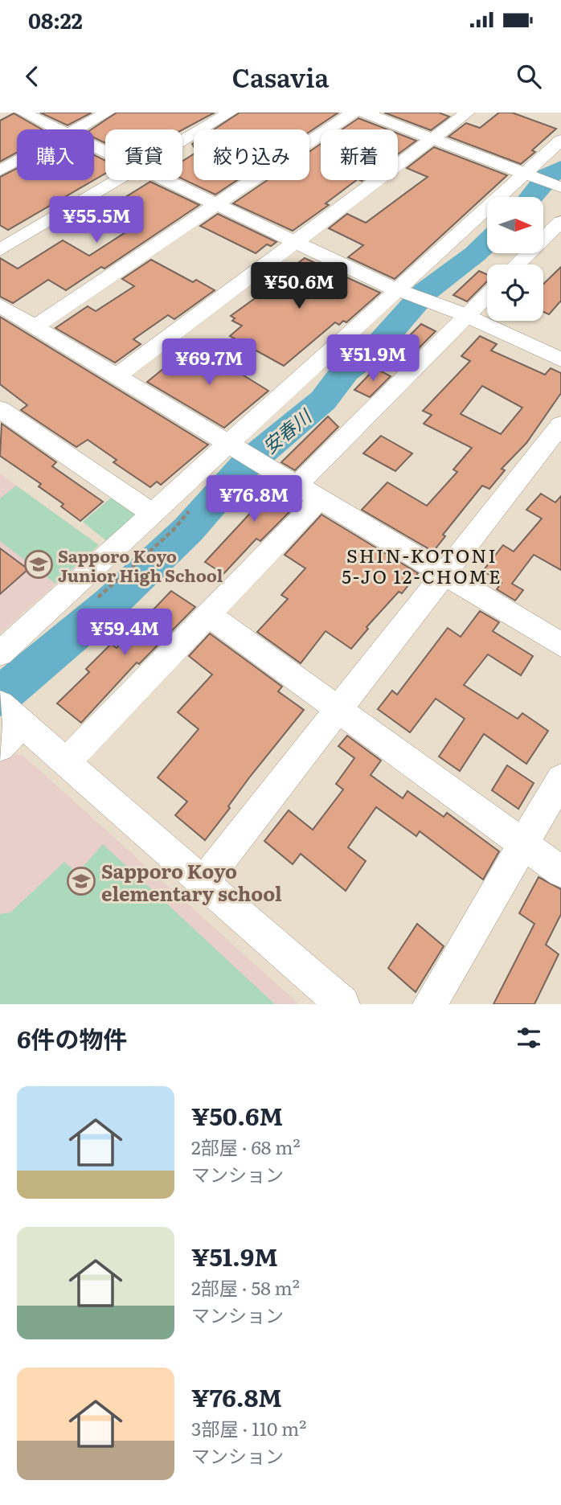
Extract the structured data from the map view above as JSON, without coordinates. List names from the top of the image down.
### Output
{
  "districts": ["SHIN-KOTONI 5-JO 12-CHOME"],
  "water": ["安春川"],
  "places": {
    "school or university": ["Sapporo Koyo Junior High School", "Sapporo Koyo elementary school"]
  },
  "north": "right",
  "page": {
    "status": "08:22",
    "header": "Casavia",
    "chip": [
      "購入",
      "賃貸",
      "絞り込み",
      "新着"
    ],
    "price": [
      "¥55.5M",
      "¥50.6M",
      "¥51.9M",
      "¥69.7M",
      "¥76.8M",
      "¥59.4M"
    ],
    "heading": "6件の物件",
    "list": [
      {
        "name": "¥50.6M",
        "note": "2部屋 · 68 m² · マンション"
      },
      {
        "name": "¥51.9M",
        "note": "2部屋 · 58 m² · マンション"
      },
      {
        "name": "¥76.8M",
        "note": "3部屋 · 110 m² · マンション"
      }
    ]
  }
}
